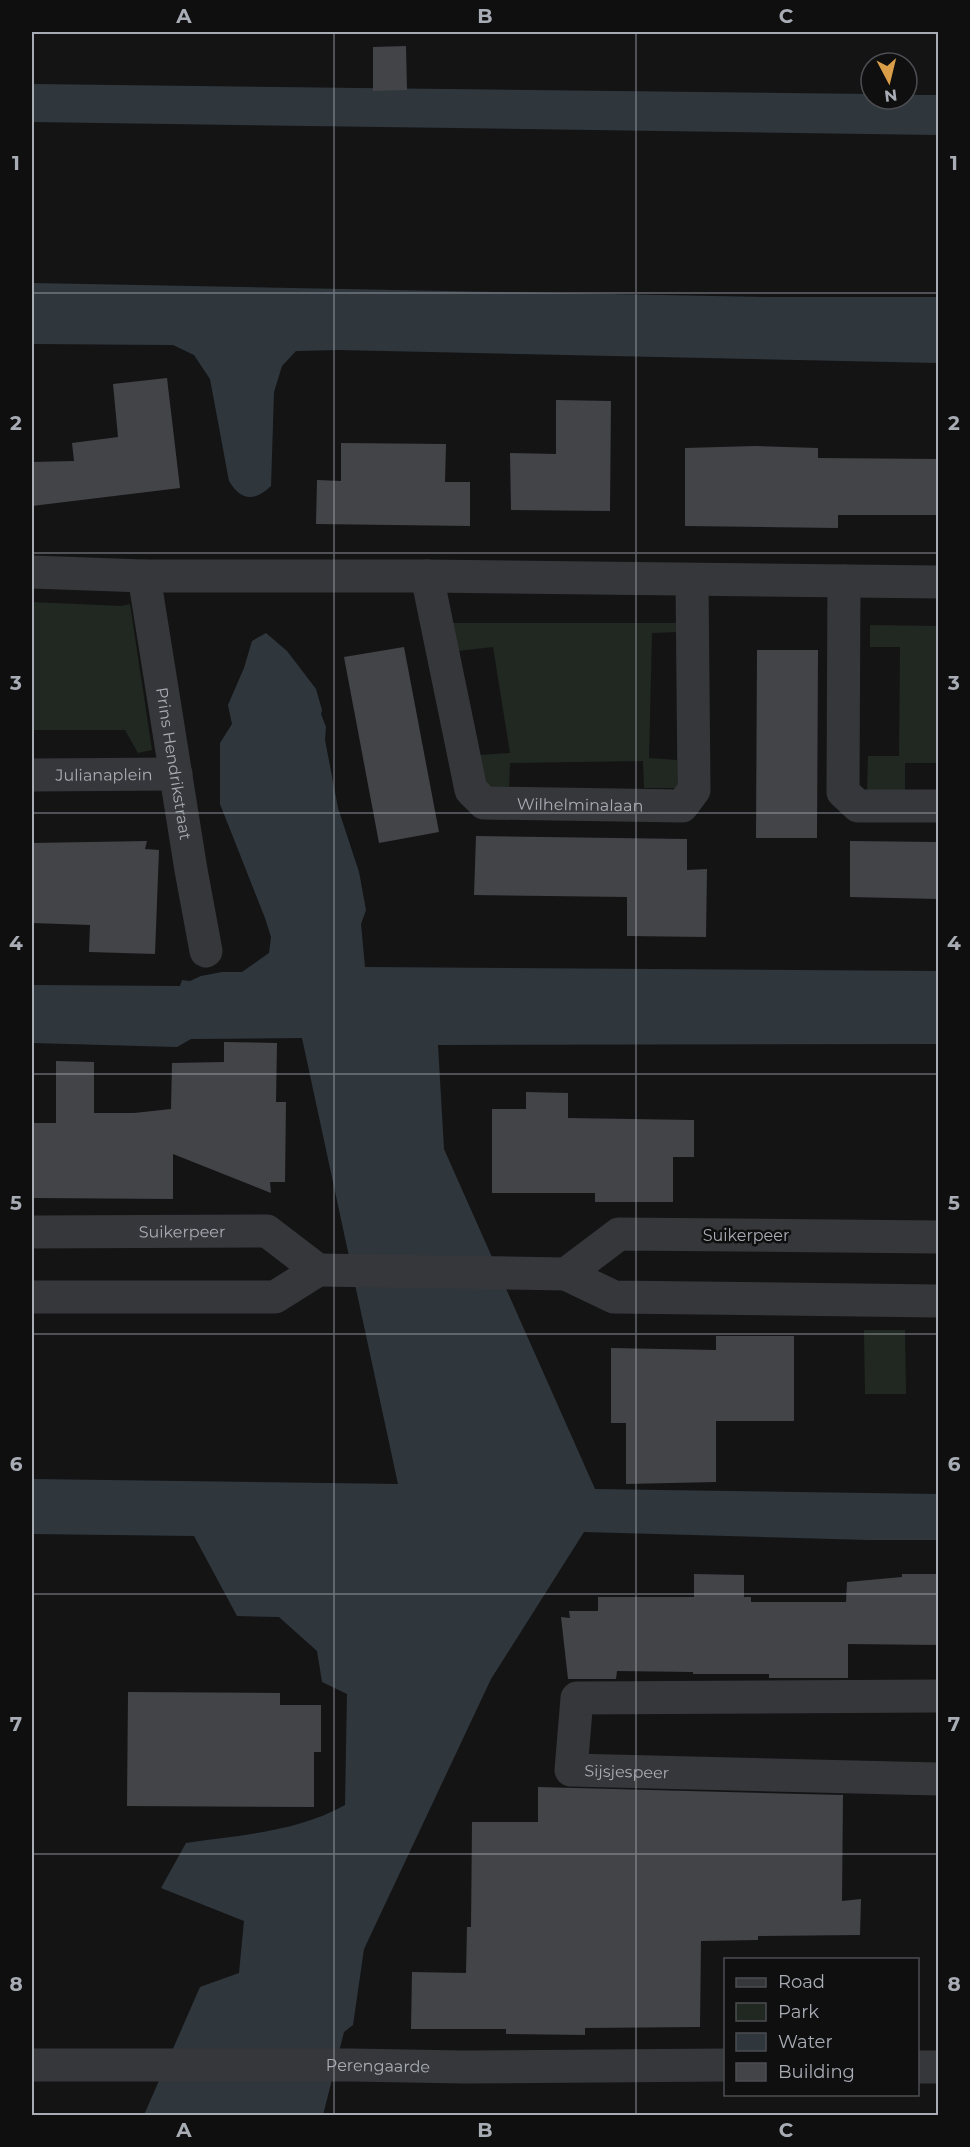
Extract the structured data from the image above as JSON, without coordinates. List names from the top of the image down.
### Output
{
  "streets": {
    "street": [
      "Prins Hendrikstraat",
      "Julianaplein",
      "Wilhelminalaan",
      "Suikerpeer",
      "Sijsjespeer",
      "Perengaarde"
    ]
  },
  "crossings": [
    ["Prins Hendrikstraat", "Julianaplein"]
  ],
  "legend": [
    "Road",
    "Park",
    "Water",
    "Building"
  ],
  "north": "bottom",
  "grid": {
    "columns": ["A", "B", "C"],
    "rows": [
      "1",
      "2",
      "3",
      "4",
      "5",
      "6",
      "7",
      "8"
    ]
  }
}
